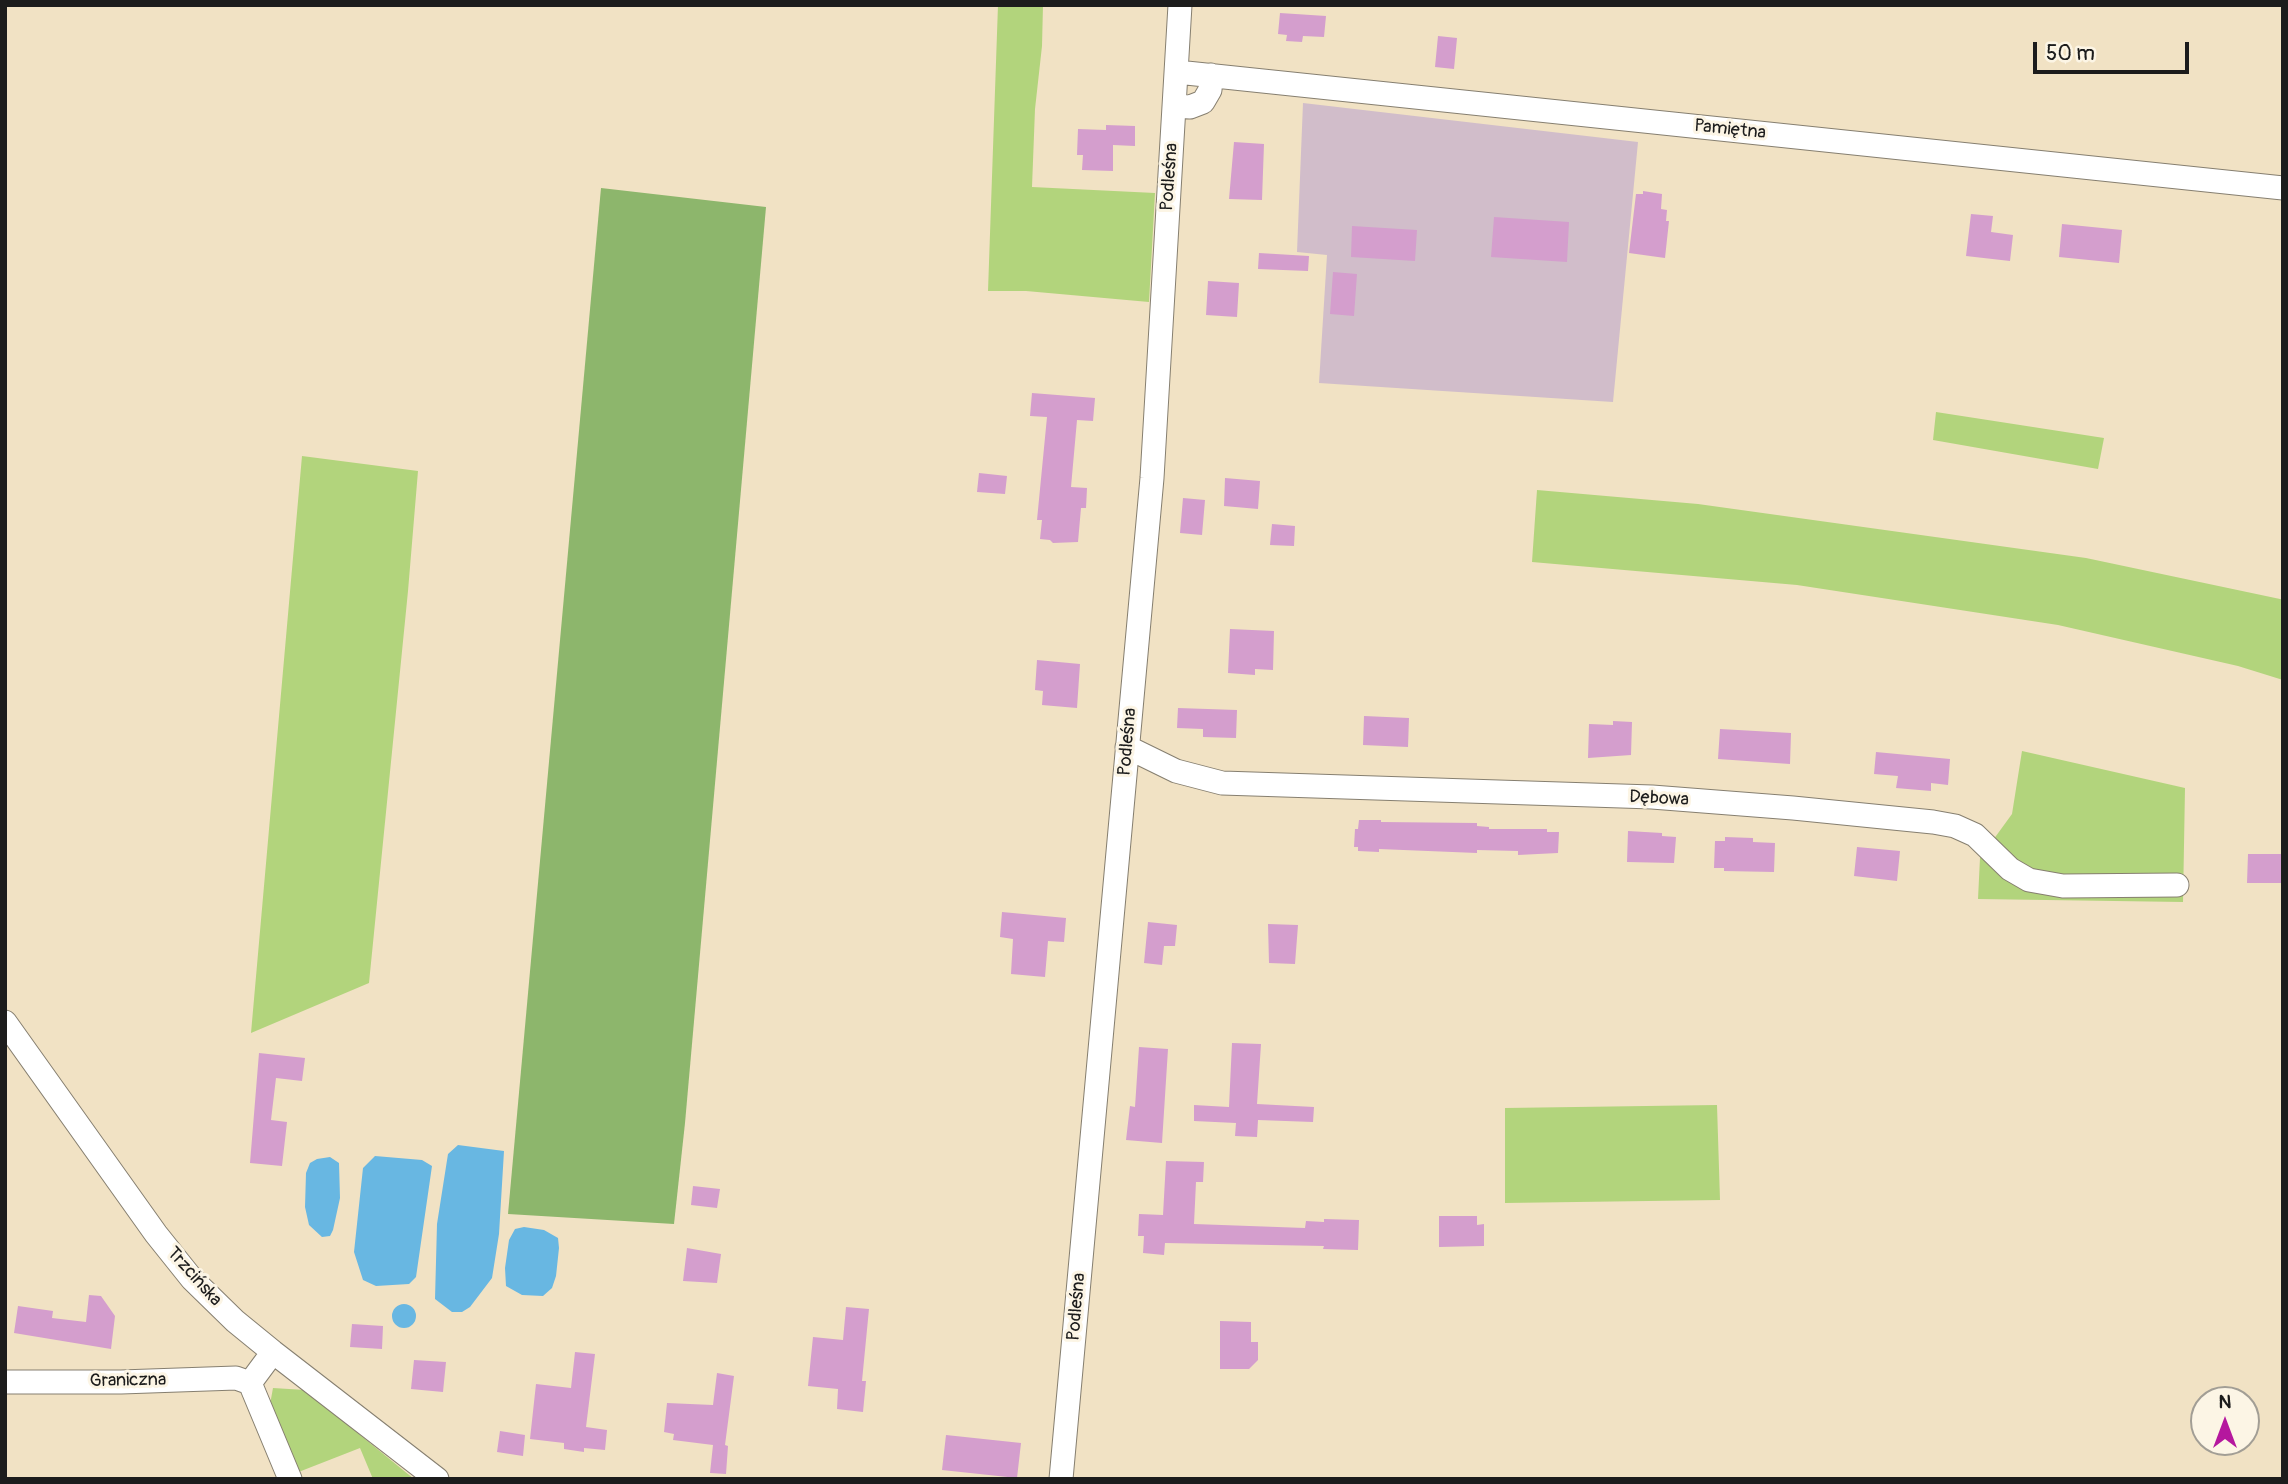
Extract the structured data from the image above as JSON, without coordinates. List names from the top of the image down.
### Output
{
  "streets": {
    "street": [
      "Pamiętna",
      "Podleśna",
      "Dębowa",
      "Trzcińska",
      "Graniczna"
    ]
  },
  "crossings": [
    ["Pamiętna", "Podleśna"],
    ["Podleśna", "Dębowa"]
  ],
  "scale_bar": "50 m",
  "north": "top"
}
